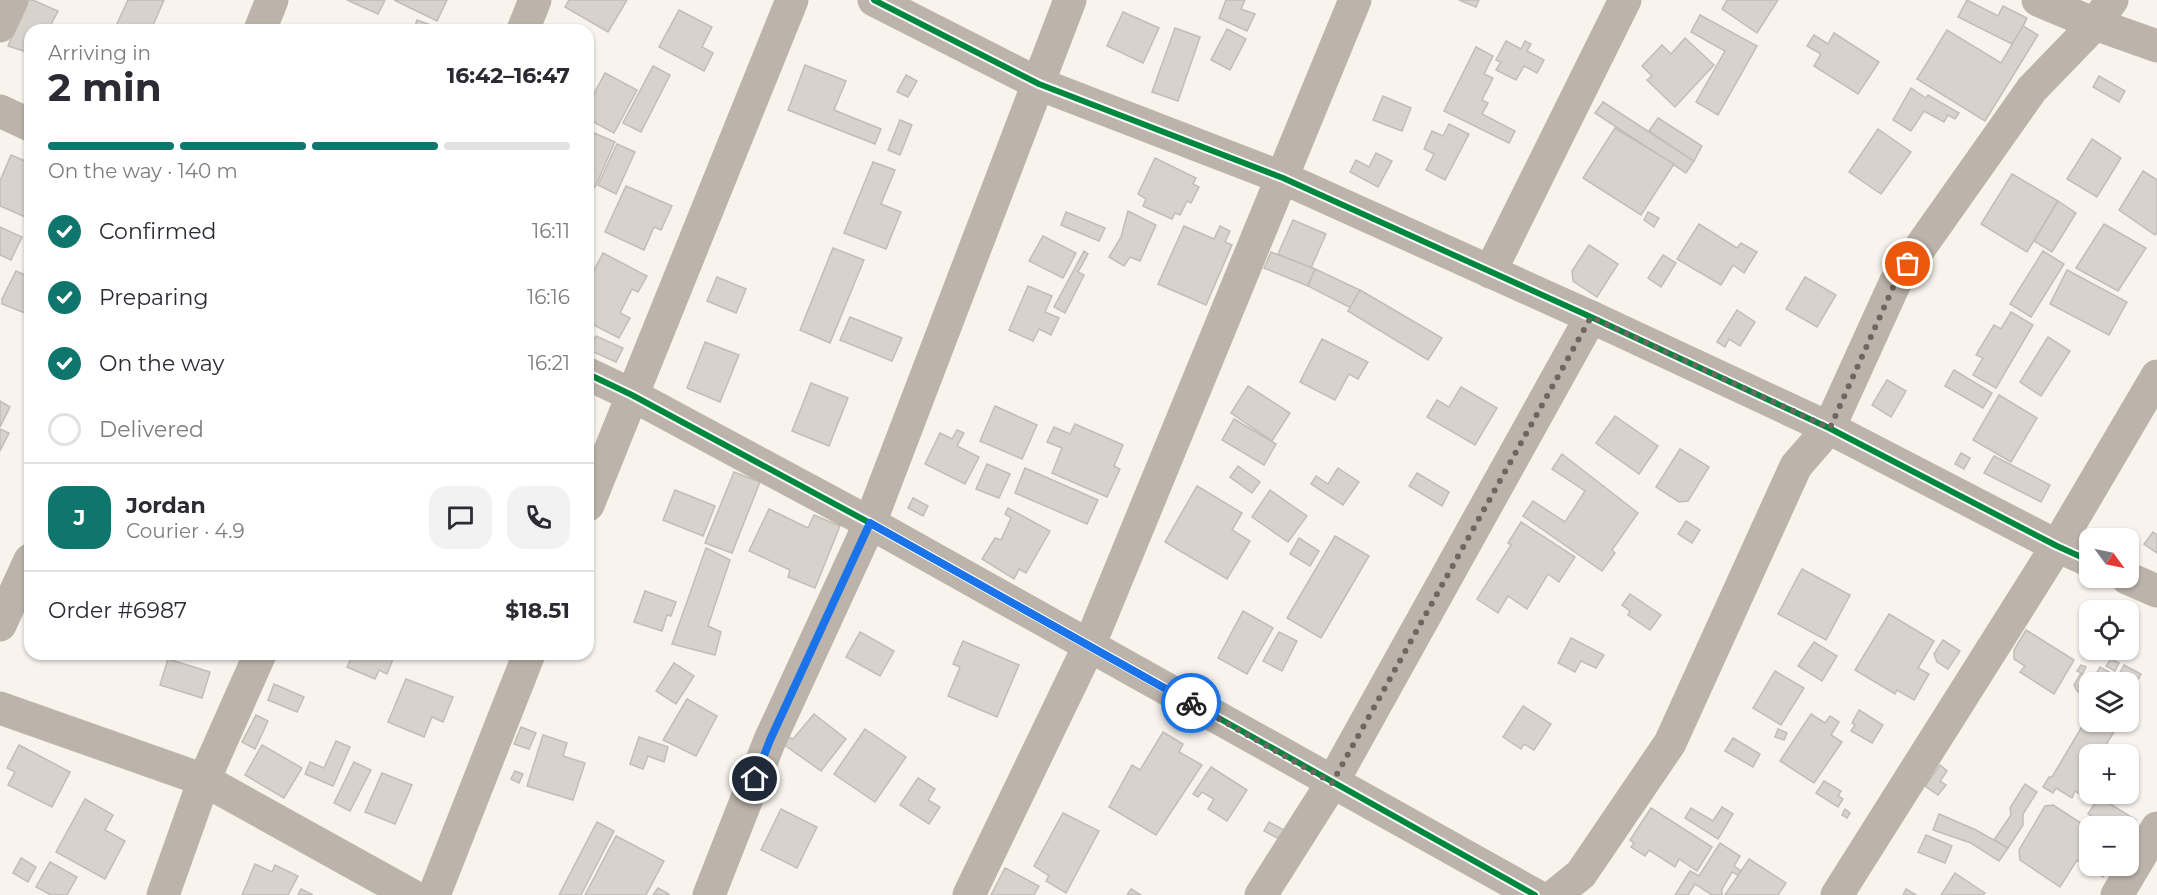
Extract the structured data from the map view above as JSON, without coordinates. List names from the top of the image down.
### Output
{
  "north": "bottom right",
  "page": {
    "heading": ["2 min", "Arriving in", "16:42–16:47"],
    "panel": [
      "Jordan",
      "Courier · 4.9",
      "Order #6987",
      "$18.51"
    ],
    "bar": "On the way · 140 m",
    "list": [
      ["Confirmed", "16:11"],
      ["Preparing", "16:16"],
      ["On the way", "16:21"],
      "Delivered"
    ],
    "round": "J",
    "map_buttons": ["+", "−"]
  }
}
